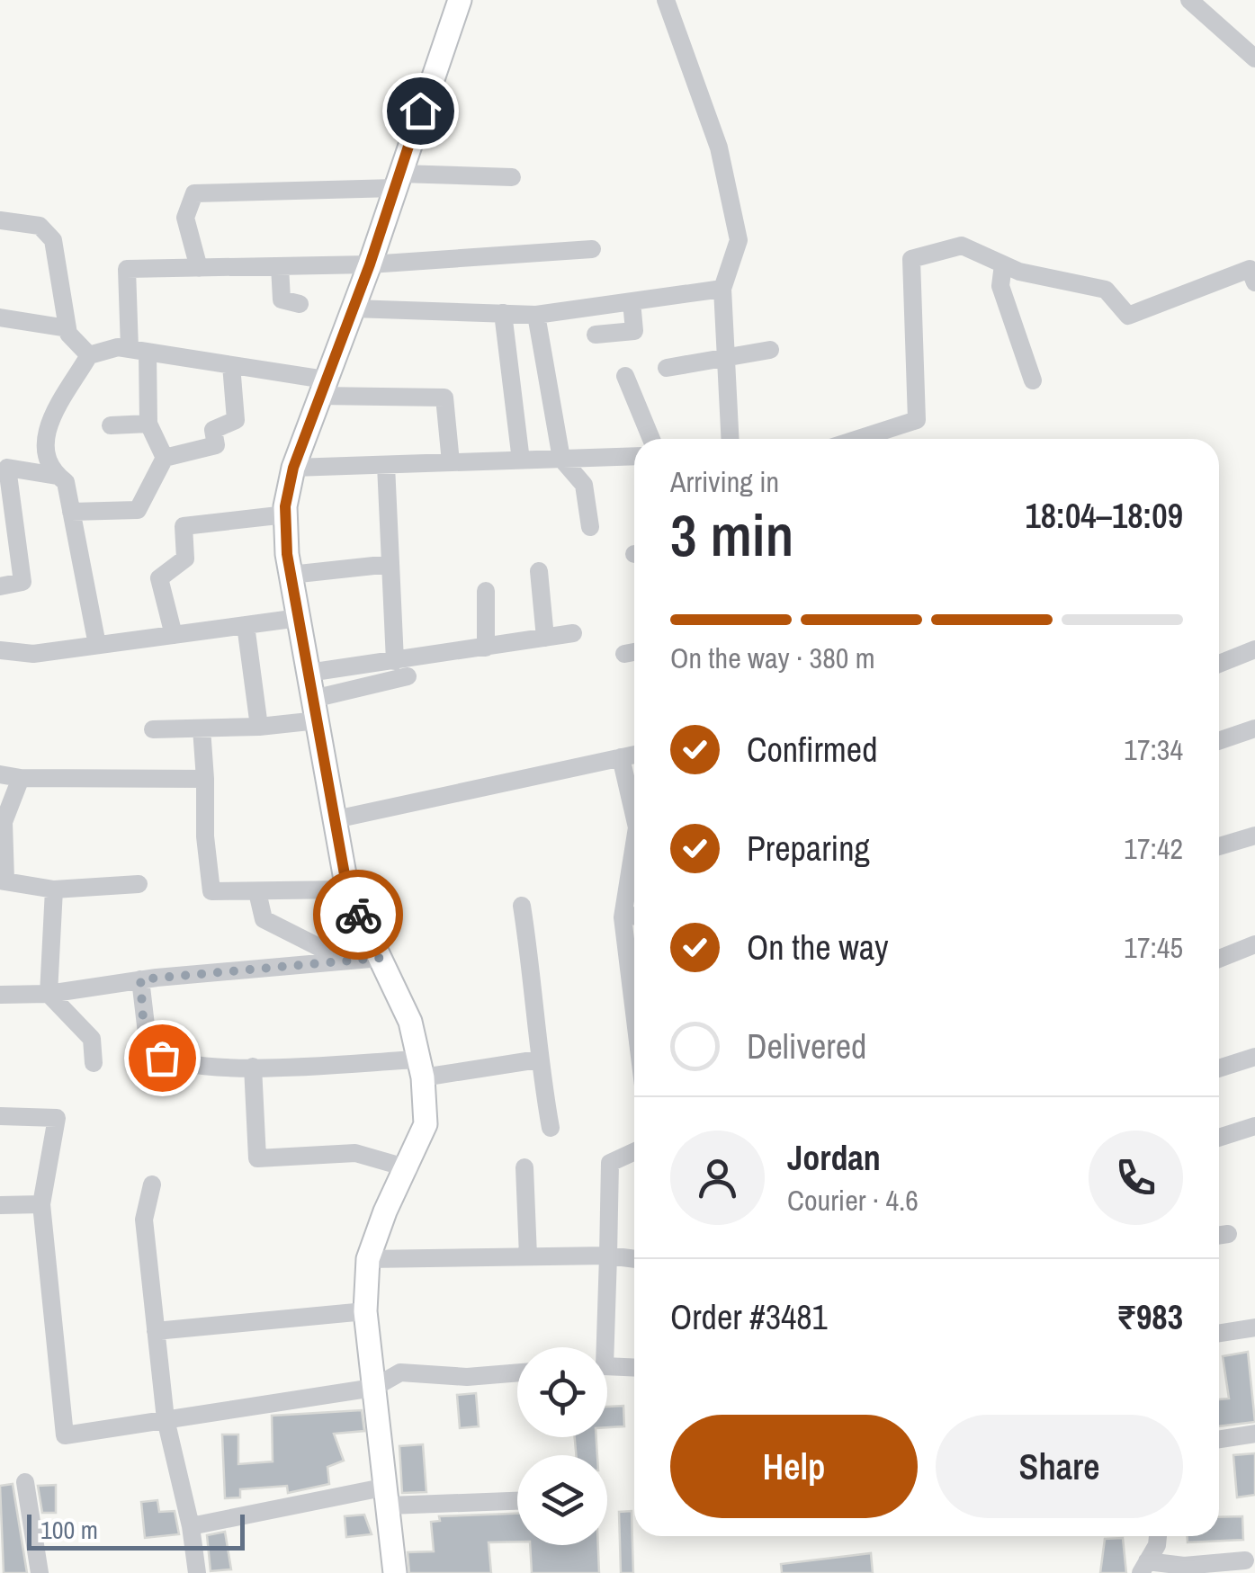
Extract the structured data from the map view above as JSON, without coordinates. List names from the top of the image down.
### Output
{
  "scale_bar": "100 m",
  "page": {
    "heading": ["3 min", "Arriving in", "18:04–18:09"],
    "panel": [
      "Jordan",
      "Courier · 4.6",
      "Order #3481",
      "₹983"
    ],
    "bar": "On the way · 380 m",
    "list": [
      ["Confirmed", "17:34"],
      ["Preparing", "17:42"],
      ["On the way", "17:45"],
      "Delivered"
    ],
    "buttons": ["Help", "Share"],
    "scale": "100 m"
  }
}
